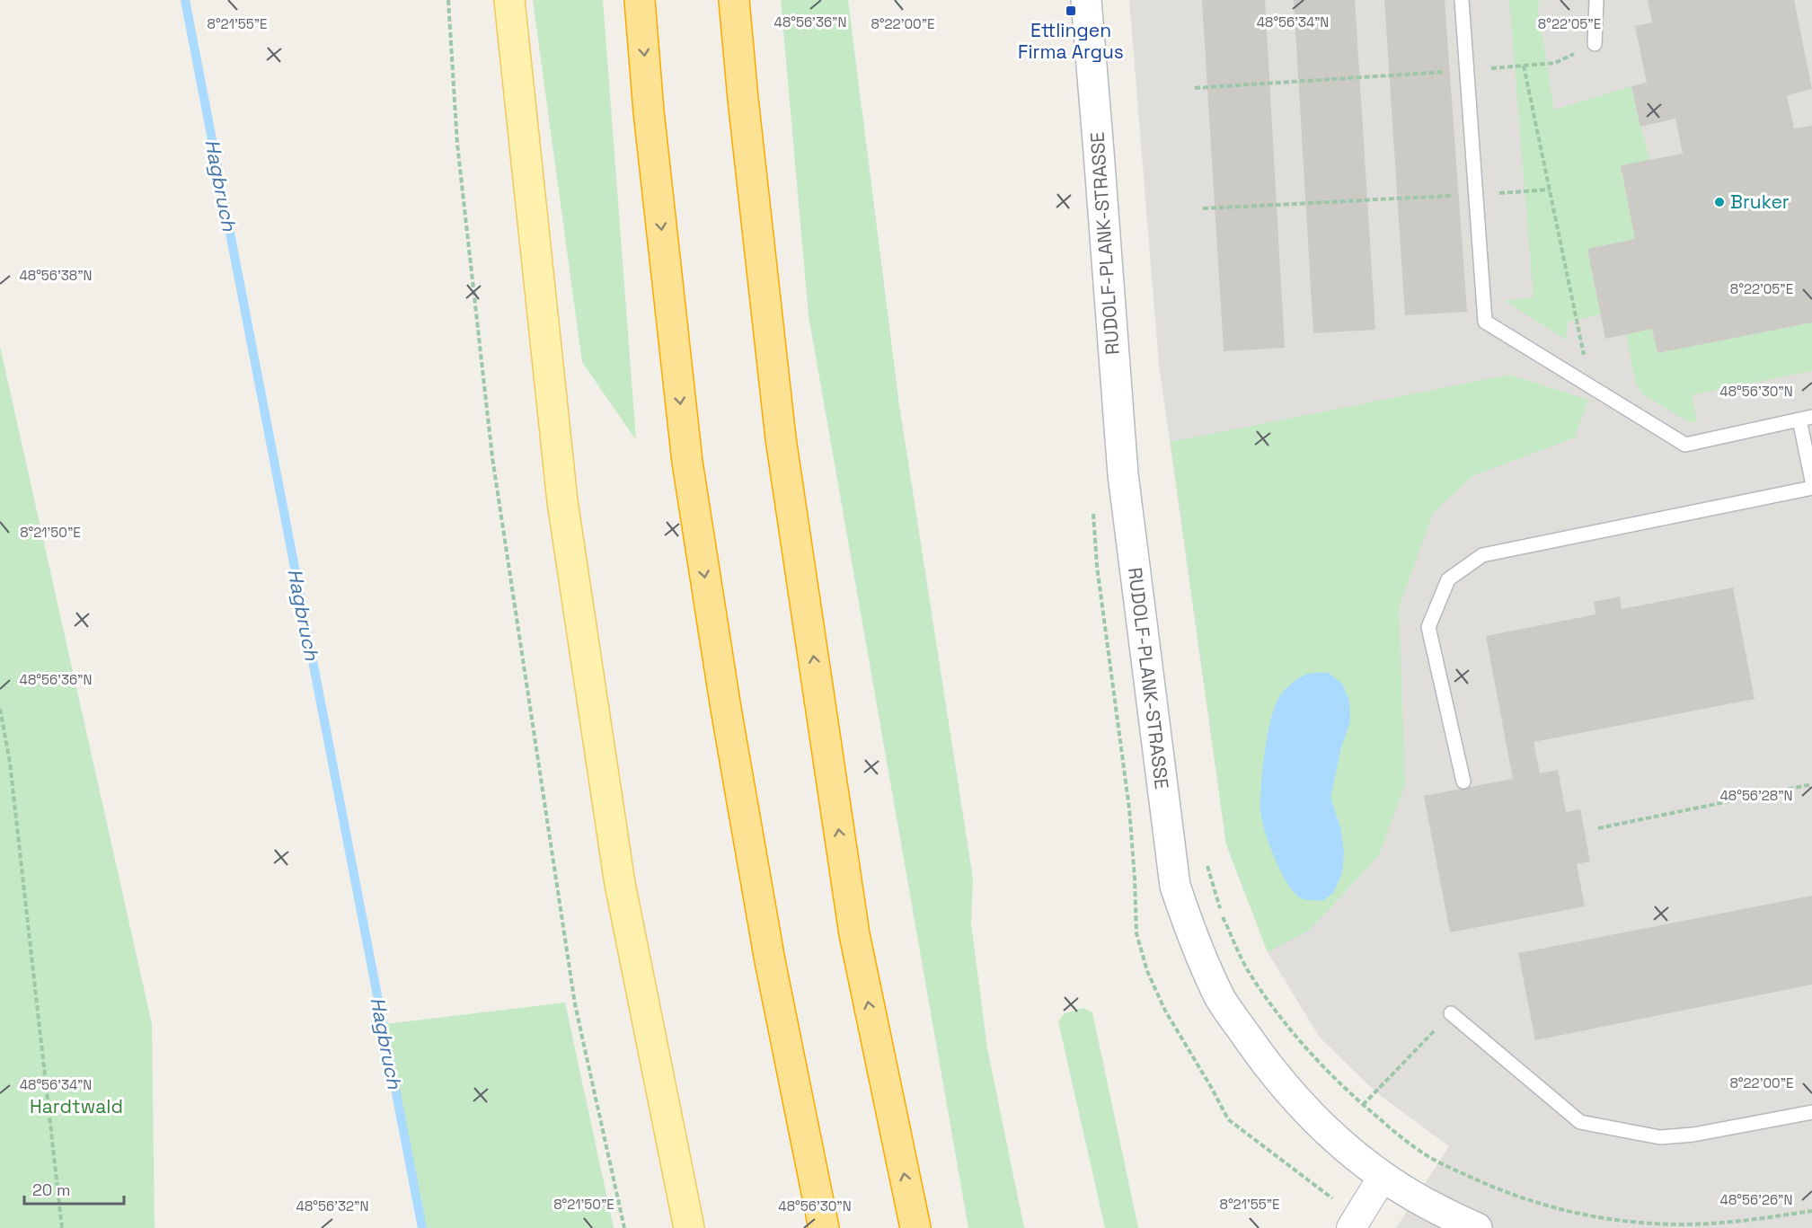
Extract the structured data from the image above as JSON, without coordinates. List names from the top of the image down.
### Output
{
  "streets": {
    "main road": ["RUDOLF-PLANK-STRASSE"]
  },
  "water": ["Hagbruch"],
  "parks": ["Hardtwald"],
  "places": {
    "transit": ["Ettlingen Firma Argus"],
    "other": ["Bruker"]
  },
  "scale_bar": "20 m",
  "coordinates": [
    "48°56'36\"N",
    "48°56'34\"N",
    "8°21'55\"E",
    "8°22'00\"E",
    "8°22'05\"E",
    "48°56'38\"N",
    "48°56'30\"N",
    "8°21'50\"E",
    "48°56'28\"N",
    "48°56'26\"N",
    "48°56'32\"N"
  ]
}
